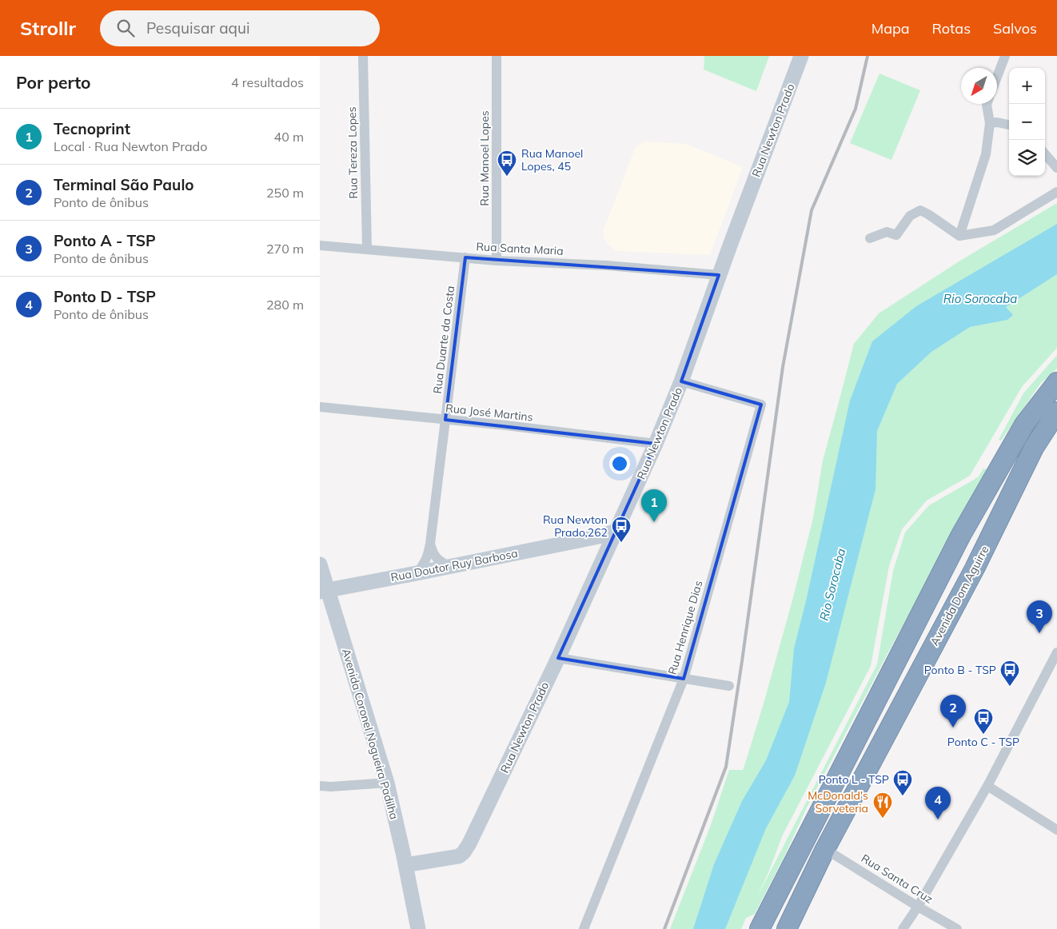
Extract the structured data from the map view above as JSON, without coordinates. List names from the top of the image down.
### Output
{
  "streets": {
    "highway": ["Avenida Dom Aguirre"],
    "main road": ["Rua Newton Prado", "Rua Doutor Ruy Barbosa", "Avenida Coronel Nogueira Padilha"],
    "street": [
      "Rua Tereza Lopes",
      "Rua Manoel Lopes",
      "Rua Santa Maria",
      "Rua Duarte da Costa",
      "Rua José Martins",
      "Rua Henrique Dias",
      "Rua Santa Cruz"
    ]
  },
  "crossings": [
    ["Rua Newton Prado", "Rua Santa Maria"],
    ["Rua Newton Prado", "Rua José Martins"],
    ["Rua Newton Prado", "Rua Doutor Ruy Barbosa"],
    ["Rua Newton Prado", "Rua Henrique Dias"],
    ["Rua Newton Prado", "Avenida Coronel Nogueira Padilha"],
    ["Rua Tereza Lopes", "Rua Santa Maria"],
    ["Rua Manoel Lopes", "Rua Santa Maria"],
    ["Rua Santa Maria", "Rua Duarte da Costa"],
    ["Rua Duarte da Costa", "Rua José Martins"],
    ["Rua Duarte da Costa", "Rua Doutor Ruy Barbosa"],
    ["Rua Doutor Ruy Barbosa", "Avenida Coronel Nogueira Padilha"],
    ["Avenida Dom Aguirre", "Rua Santa Cruz"]
  ],
  "water": ["Rio Sorocaba"],
  "places": {
    "bus stop": [
      "Rua Manoel Lopes, 45",
      "Rua Newton Prado,262",
      "Ponto B - TSP",
      "Ponto C - TSP",
      "Ponto L - TSP"
    ],
    "restaurant": ["McDonald's Sorveteria"]
  },
  "north": "bottom left",
  "page": {
    "header": "Strollr",
    "search": "Pesquisar aqui",
    "nav": ["Mapa", "Rotas", "Salvos"],
    "heading": ["Por perto", "4 resultados"],
    "map_buttons": ["+", "−"],
    "list": [
      {
        "mark": "1",
        "name": "Tecnoprint",
        "note": "Local · Rua Newton Prado",
        "value": "40 m"
      },
      {
        "mark": "2",
        "name": "Terminal São Paulo",
        "note": "Ponto de ônibus",
        "value": "250 m"
      },
      {
        "mark": "3",
        "name": "Ponto A - TSP",
        "note": "Ponto de ônibus",
        "value": "270 m"
      },
      {
        "mark": "4",
        "name": "Ponto D - TSP",
        "note": "Ponto de ônibus",
        "value": "280 m"
      }
    ],
    "pins": [
      "1",
      "3",
      "2",
      "4"
    ]
  }
}
